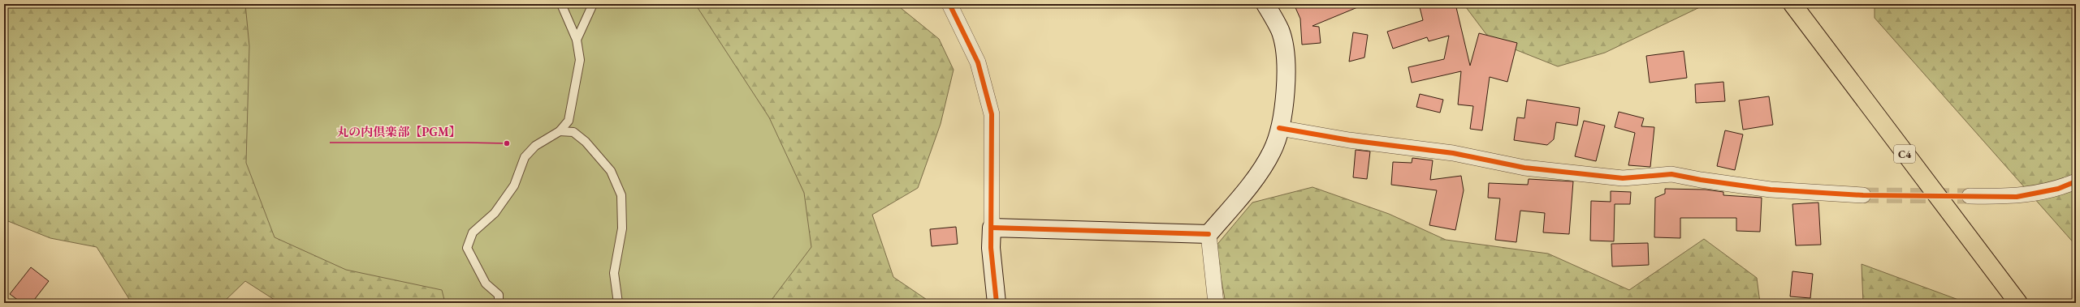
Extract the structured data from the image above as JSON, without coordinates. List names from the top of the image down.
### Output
{
  "streets": {
    "highway": ["C4"]
  },
  "places": ["丸の内倶楽部【PGM】"]
}
